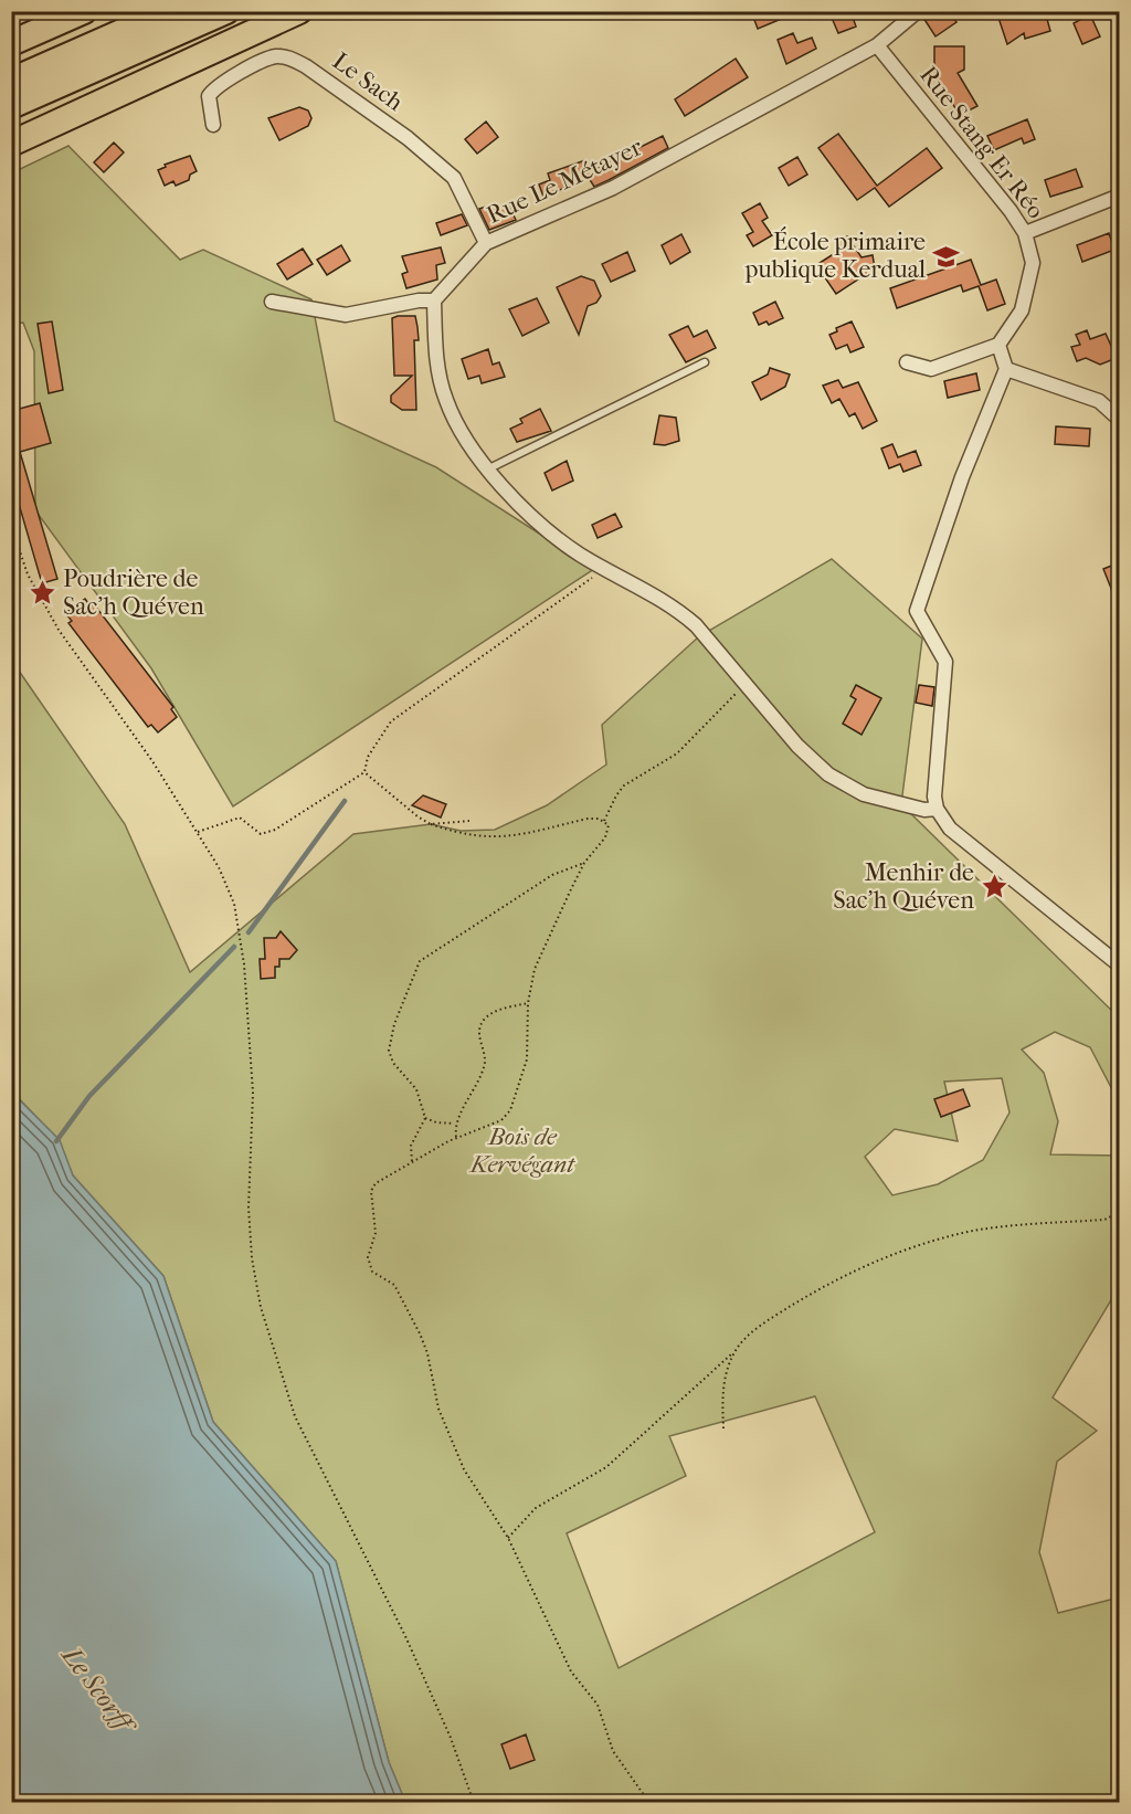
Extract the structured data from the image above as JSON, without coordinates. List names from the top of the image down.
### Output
{
  "streets": {
    "street": ["Le Sach", "Rue Stang Er Réo", "Rue Le Métayer"]
  },
  "crossings": [
    ["Le Sach", "Rue Le Métayer"],
    ["Rue Stang Er Réo", "Rue Le Métayer"]
  ],
  "water": ["Le Scorff"],
  "parks": ["Bois de Kervégant"],
  "places": {
    "school or university": ["École primaire publique Kerdual"],
    "place": ["Poudrière de Sac'h Quéven", "Menhir de Sac'h Quéven"]
  }
}
